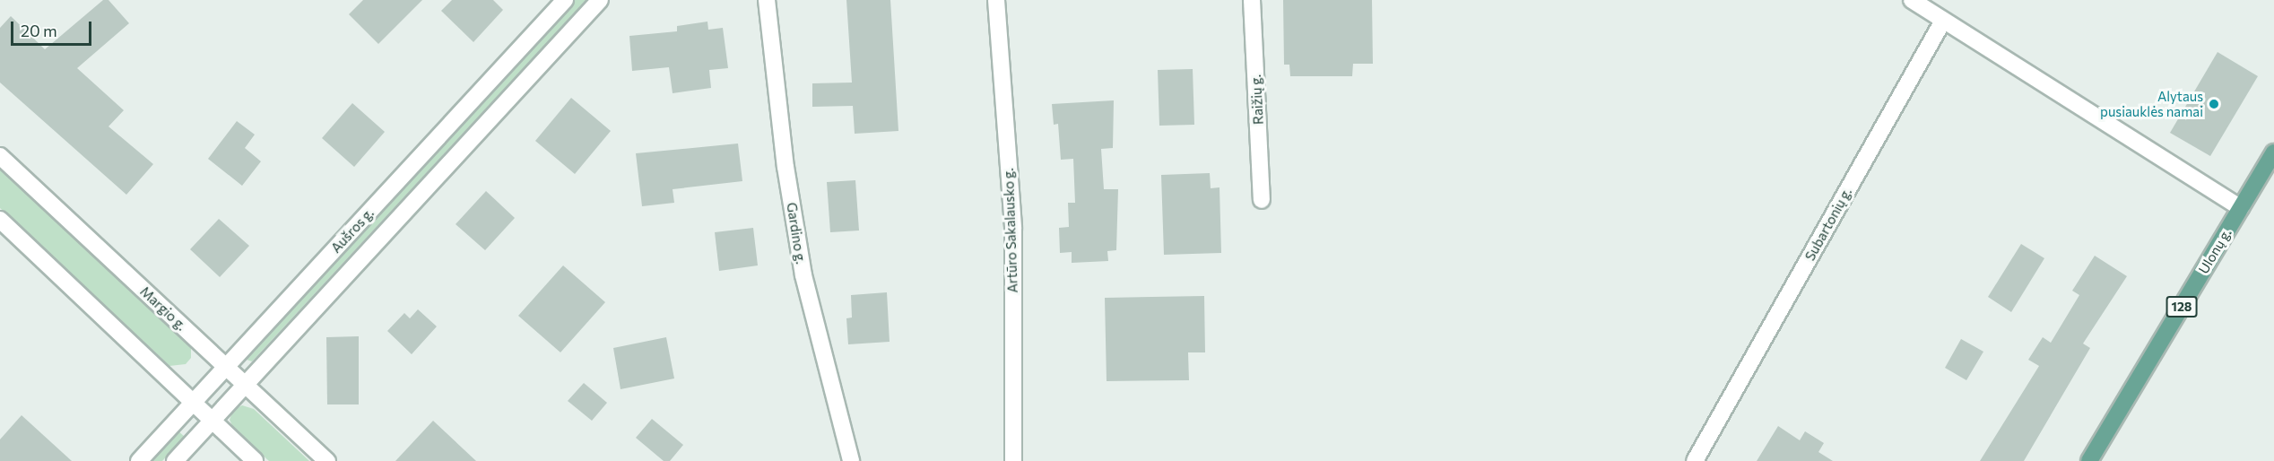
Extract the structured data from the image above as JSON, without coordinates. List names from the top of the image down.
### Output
{
  "streets": {
    "main road": ["Ulonų g.", "128"],
    "street": [
      "Raižių g.",
      "Subartonių g.",
      "Aušros g.",
      "Artūro Sakalausko g.",
      "Gardino g.",
      "Margio g."
    ]
  },
  "crossings": [
    ["Aušros g.", "Margio g."]
  ],
  "places": ["Alytaus pusiauklės namai"],
  "scale_bar": "20 m"
}
